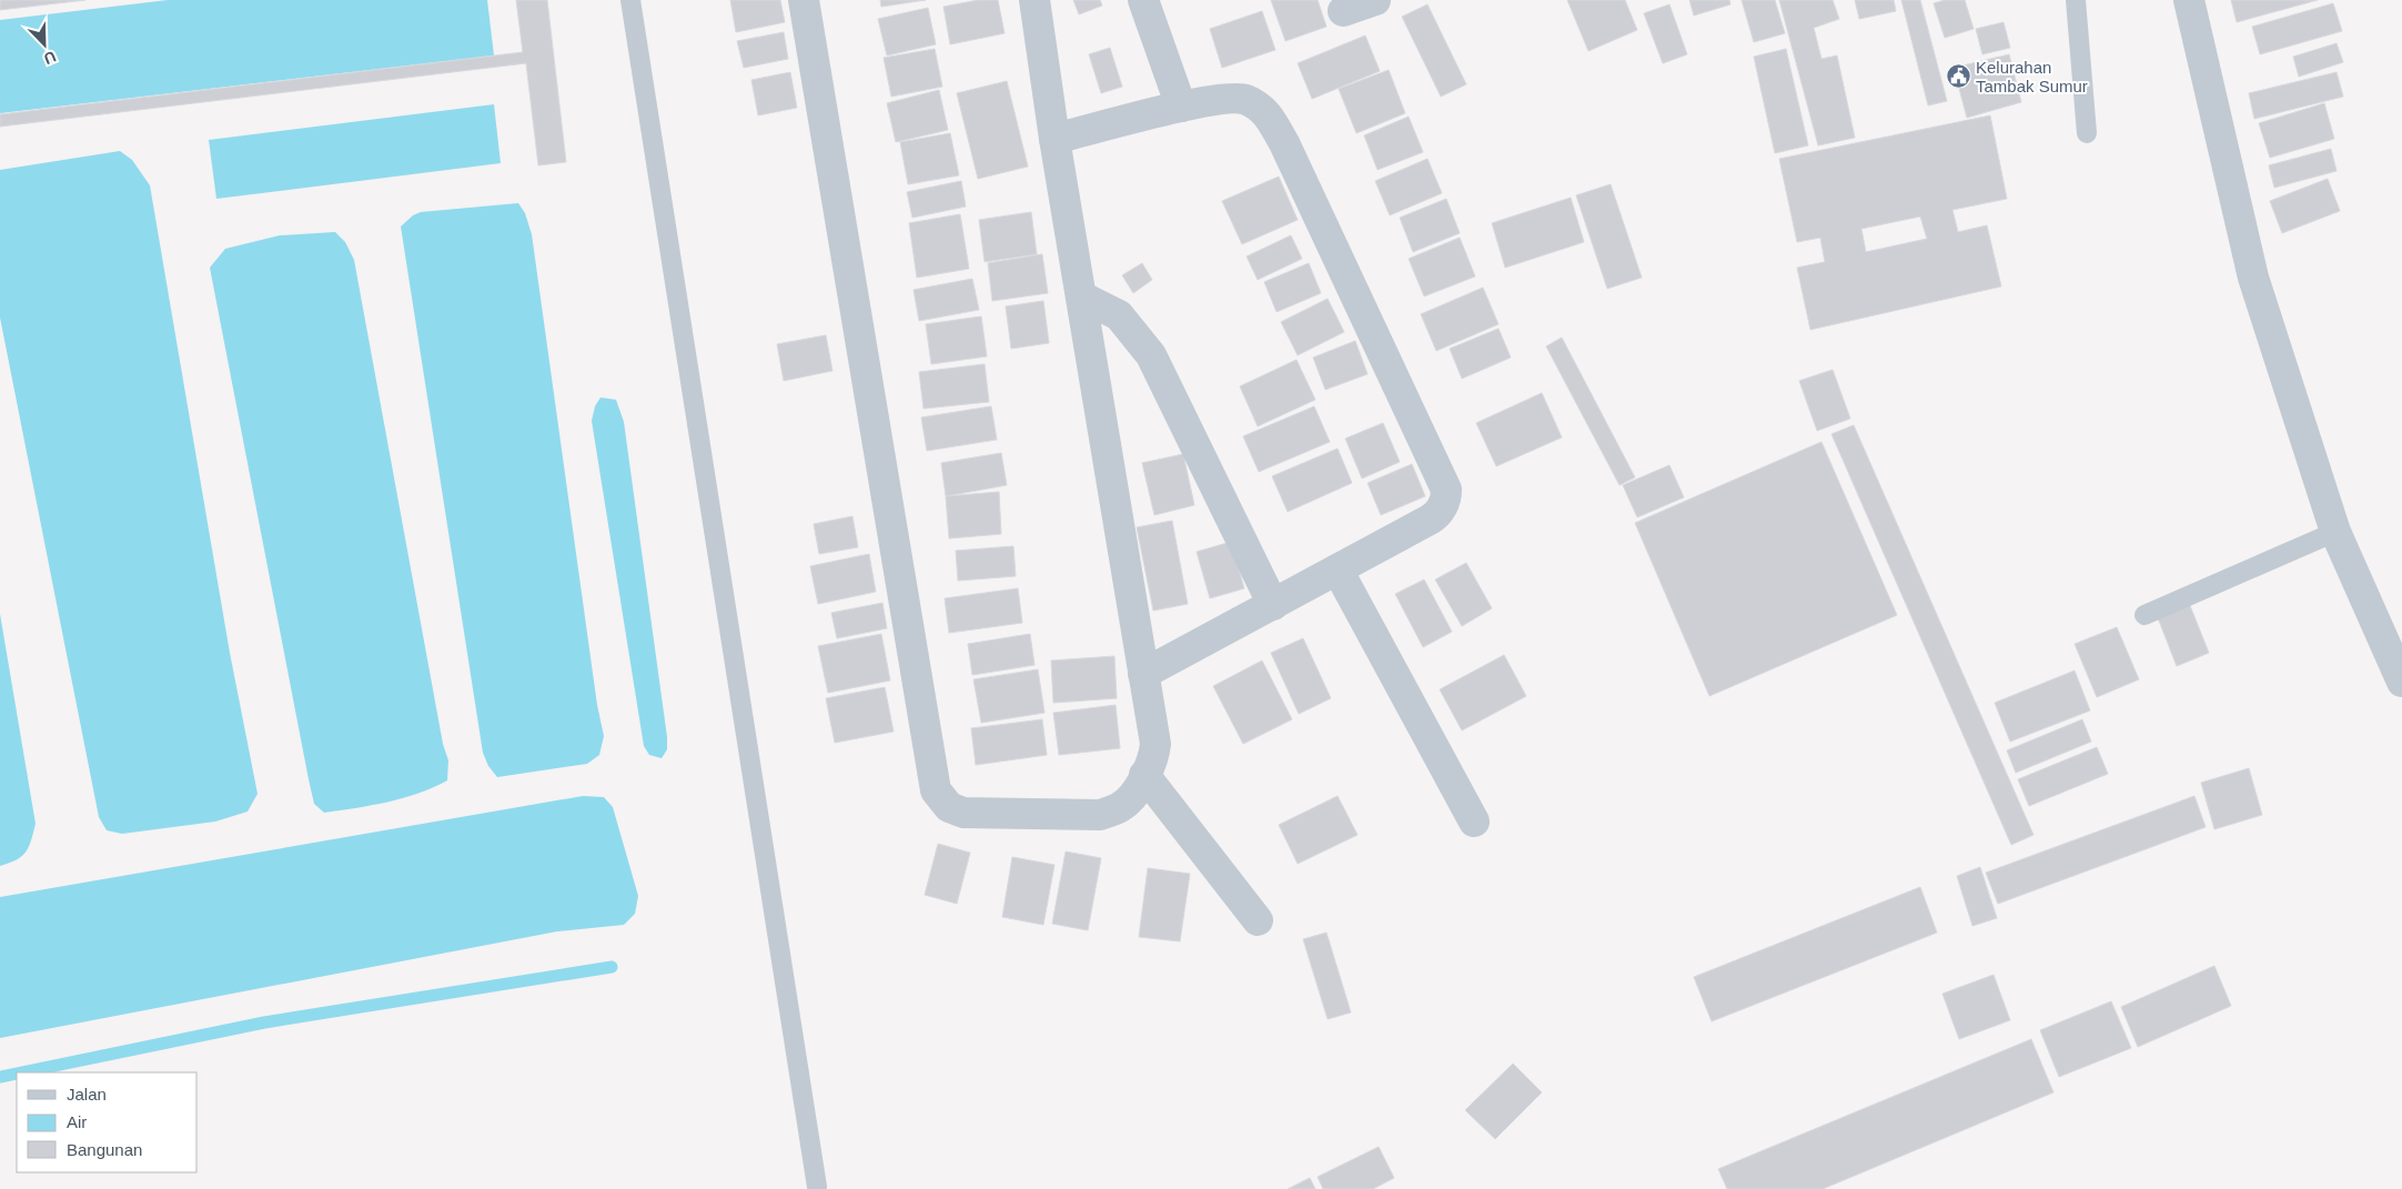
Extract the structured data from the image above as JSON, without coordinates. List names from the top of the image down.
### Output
{
  "places": {
    "public building": ["Kelurahan Tambak Sumur"]
  },
  "legend": ["Jalan", "Air", "Bangunan"],
  "north": "bottom right"
}
